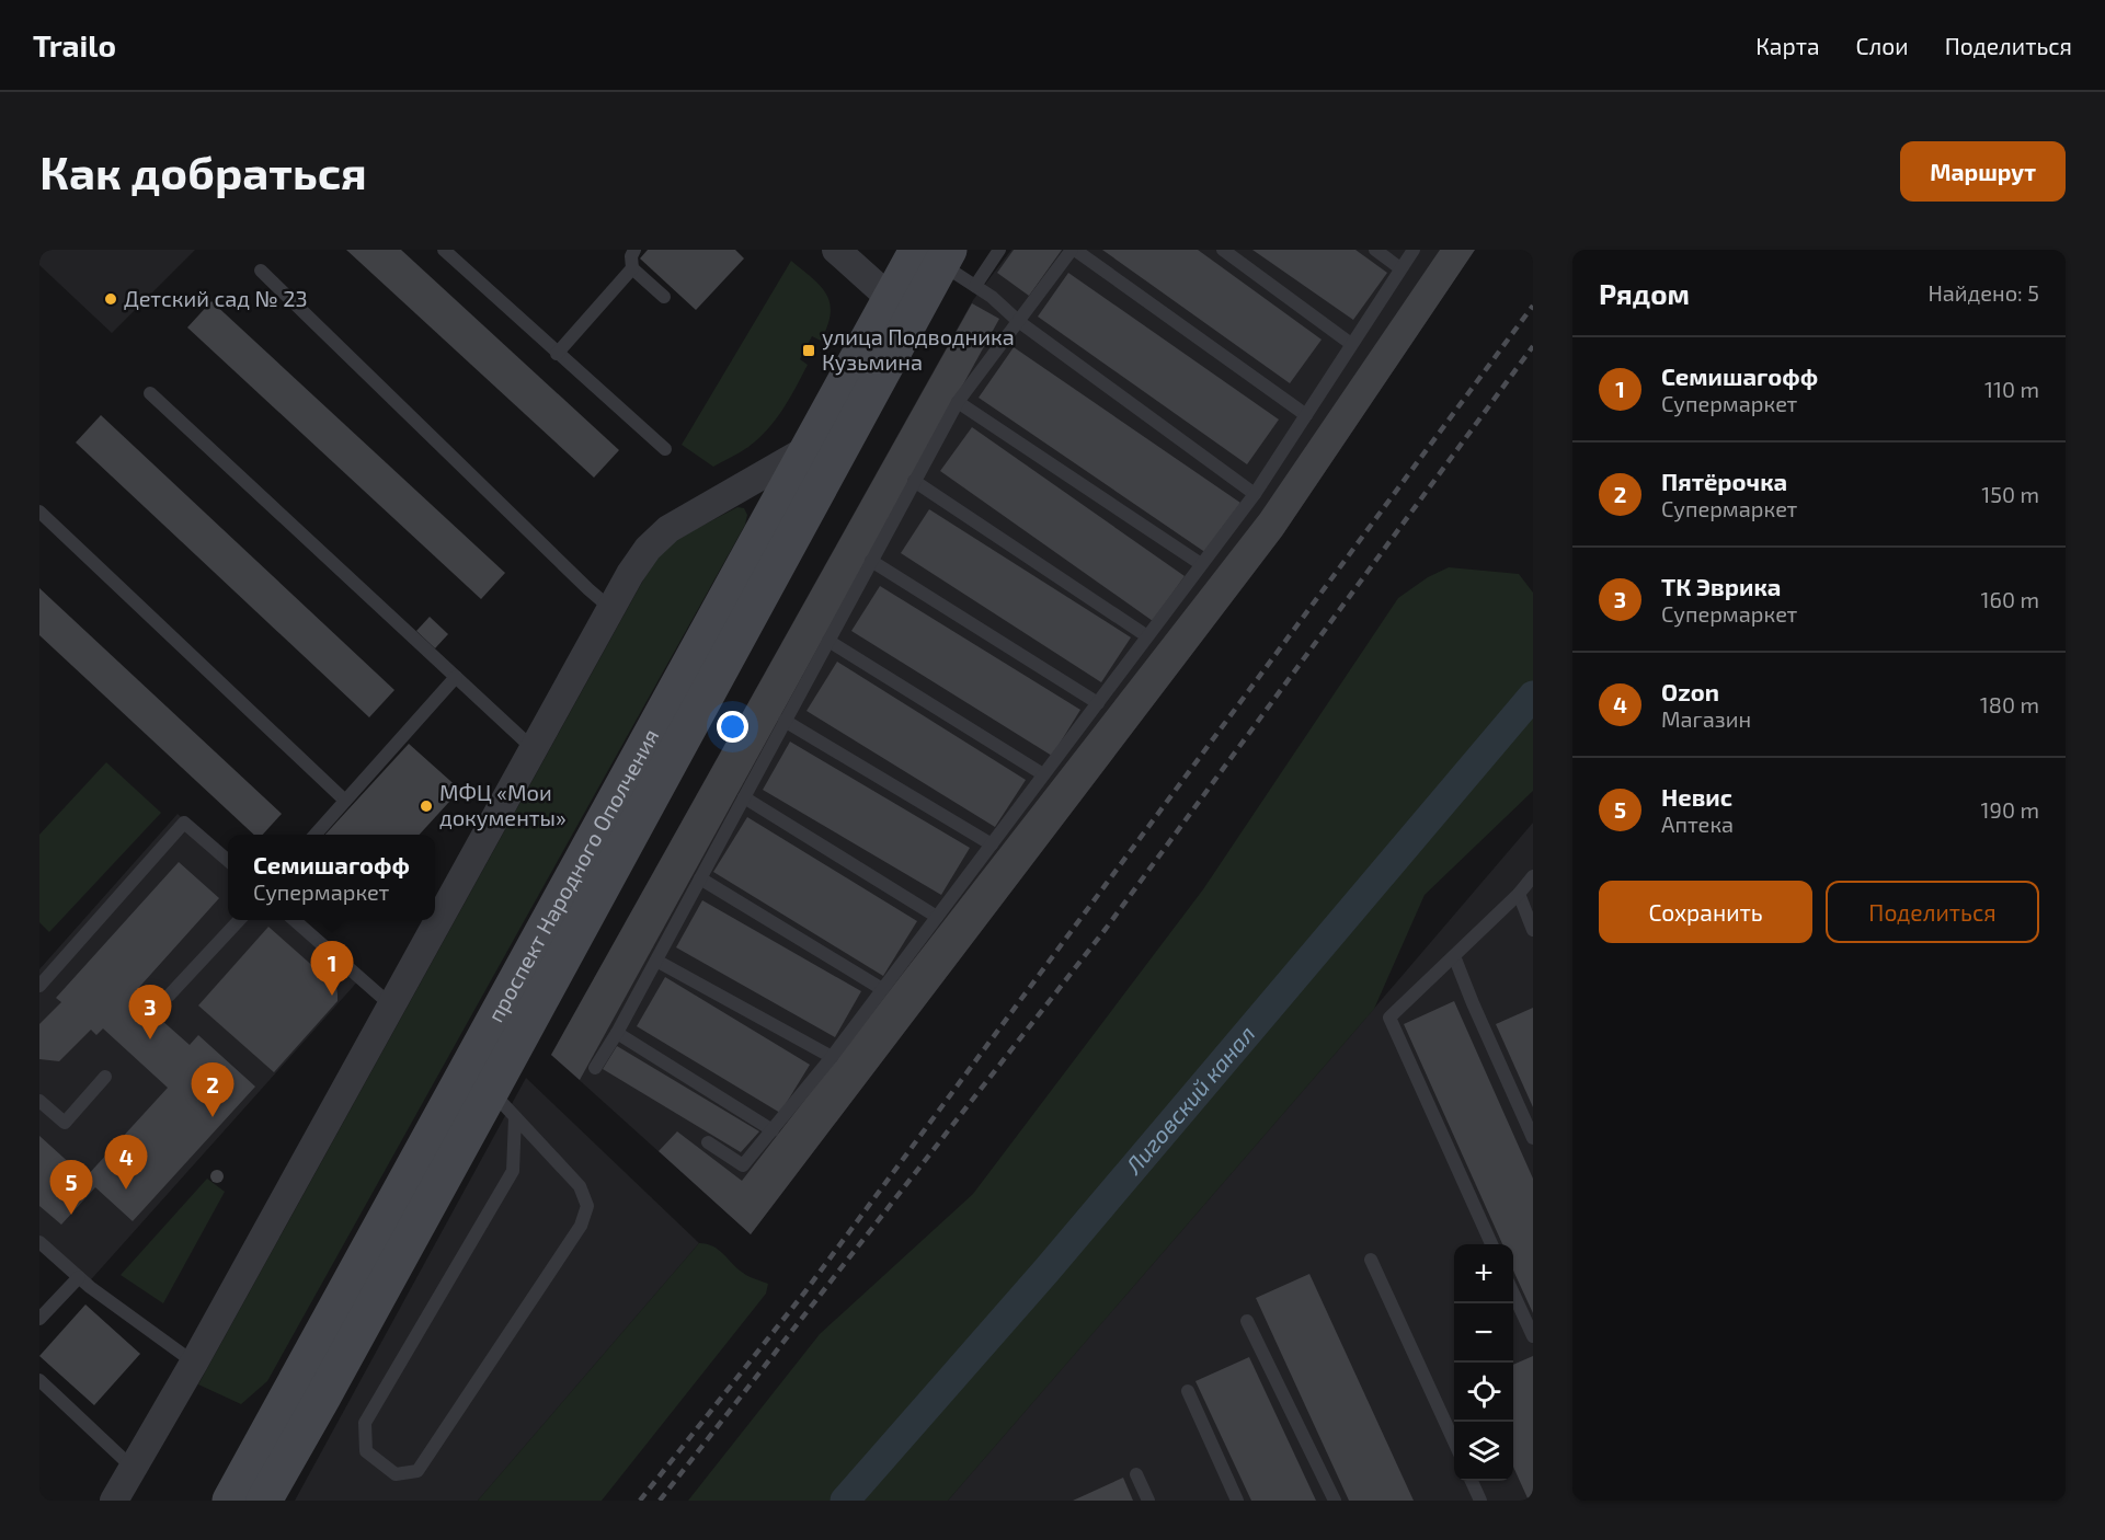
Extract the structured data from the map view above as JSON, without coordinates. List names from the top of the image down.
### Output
{
  "streets": {
    "main road": ["проспект Народного Ополчения"]
  },
  "water": ["Лиговский канал"],
  "places": {
    "other": ["Детский сад № 23", "МФЦ «Мои документы»"],
    "transit": ["улица Подводника Кузьмина"]
  },
  "page": {
    "header": "Trailo",
    "nav": ["Карта", "Слои", "Поделиться"],
    "buttons": [
      "Маршрут",
      ["Сохранить", "Поделиться"]
    ],
    "title": "Как добраться",
    "heading": ["Рядом", "Найдено: 5"],
    "list": [
      {
        "mark": "1",
        "name": "Семишагофф",
        "note": "Супермаркет",
        "value": "110 m"
      },
      {
        "mark": "2",
        "name": "Пятёрочка",
        "note": "Супермаркет",
        "value": "150 m"
      },
      {
        "mark": "3",
        "name": "ТК Эврика",
        "note": "Супермаркет",
        "value": "160 m"
      },
      {
        "mark": "4",
        "name": "Ozon",
        "note": "Магазин",
        "value": "180 m"
      },
      {
        "mark": "5",
        "name": "Невис",
        "note": "Аптека",
        "value": "190 m"
      }
    ],
    "popup": ["Семишагофф", "Супермаркет"],
    "pins": [
      "1",
      "3",
      "2",
      "4",
      "5"
    ],
    "map_buttons": ["+", "−"]
  }
}
